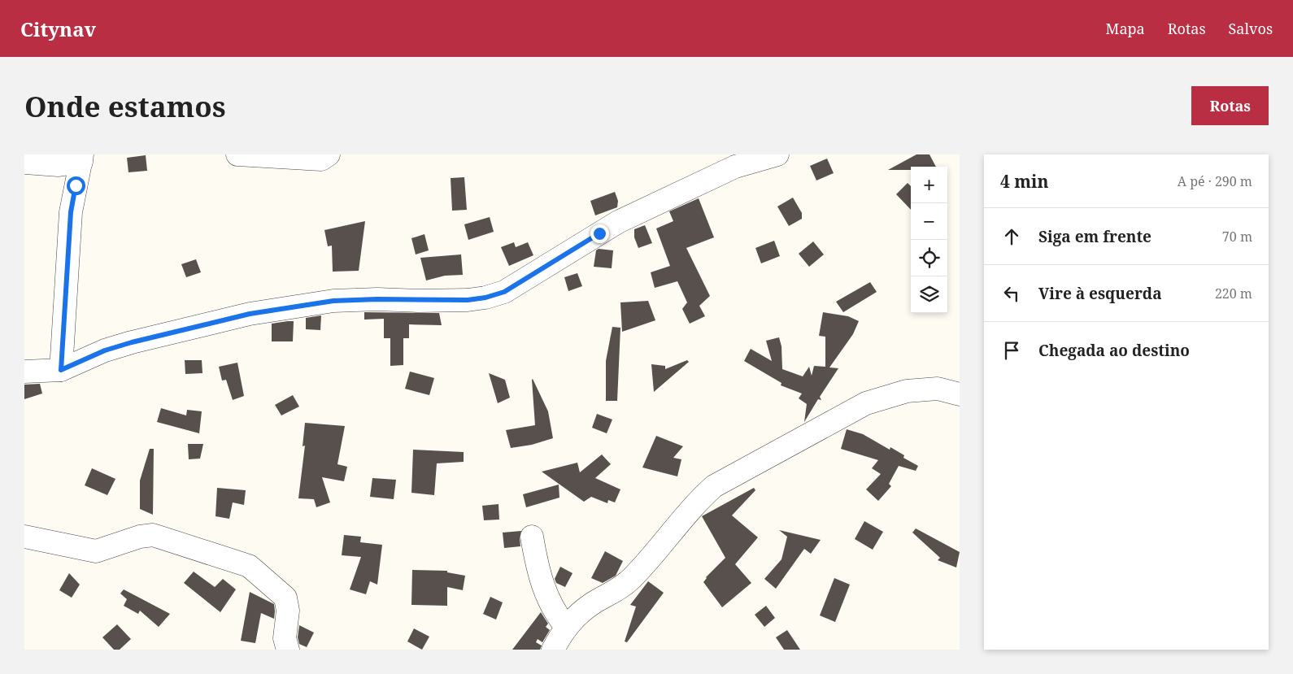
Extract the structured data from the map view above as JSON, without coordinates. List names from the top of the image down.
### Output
{
  "page": {
    "header": "Citynav",
    "nav": ["Mapa", "Rotas", "Salvos"],
    "buttons": "Rotas",
    "title": "Onde estamos",
    "heading": ["4 min", "A pé · 290 m"],
    "map_buttons": ["+", "−"],
    "list": [
      ["Siga em frente", "70 m"],
      ["Vire à esquerda", "220 m"],
      "Chegada ao destino"
    ]
  }
}
